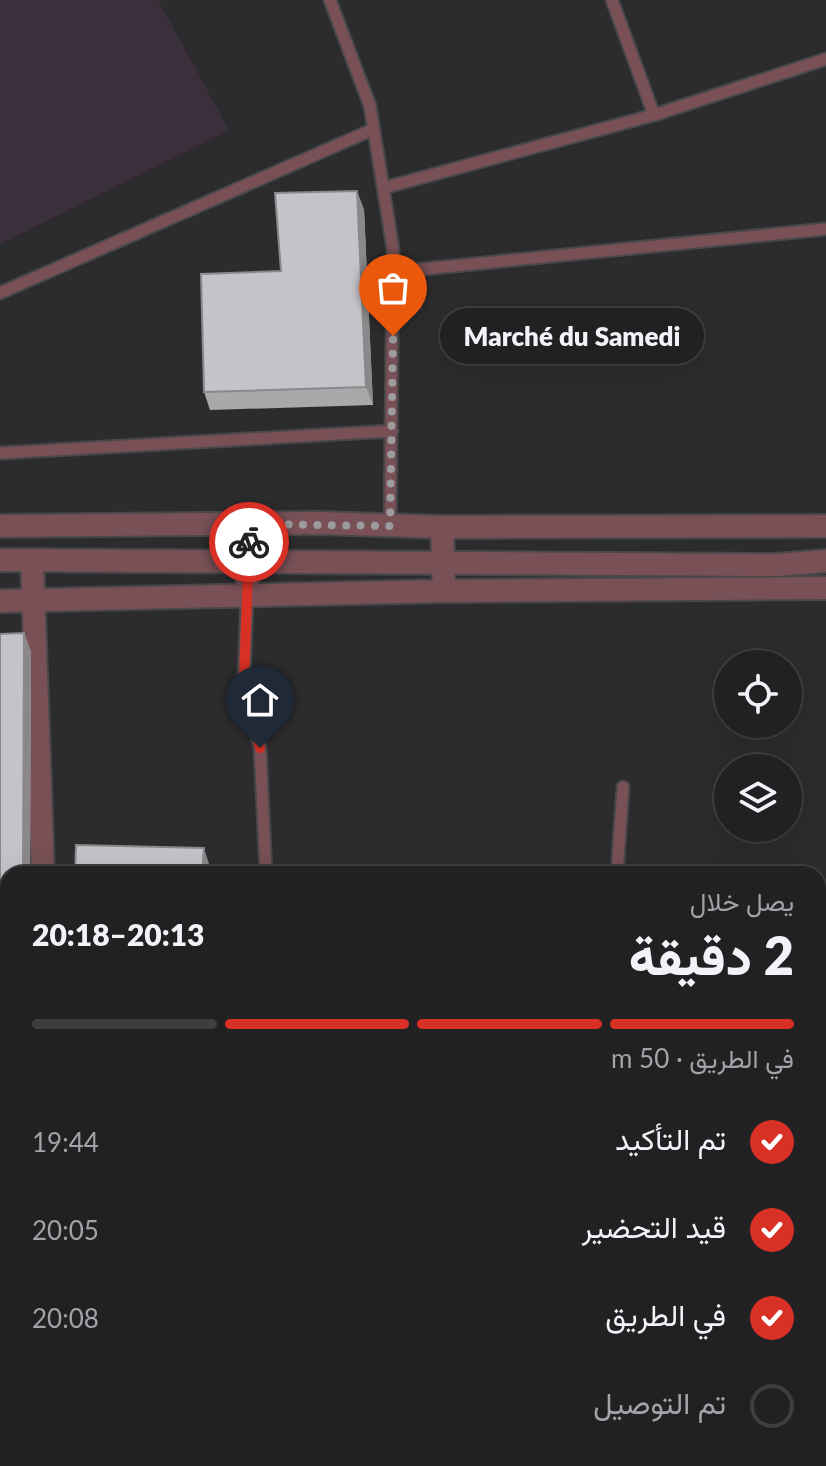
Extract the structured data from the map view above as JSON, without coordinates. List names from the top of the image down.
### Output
{
  "places": ["Marché du Samedi"],
  "page": {
    "bubble": "Marché du Samedi",
    "heading": ["2 دقيقة", "يصل خلال", "20:13–20:18"],
    "bar": "في الطريق · 50 m",
    "list": [
      ["تم التأكيد", "19:44"],
      ["قيد التحضير", "20:05"],
      ["في الطريق", "20:08"],
      "تم التوصيل"
    ]
  }
}
